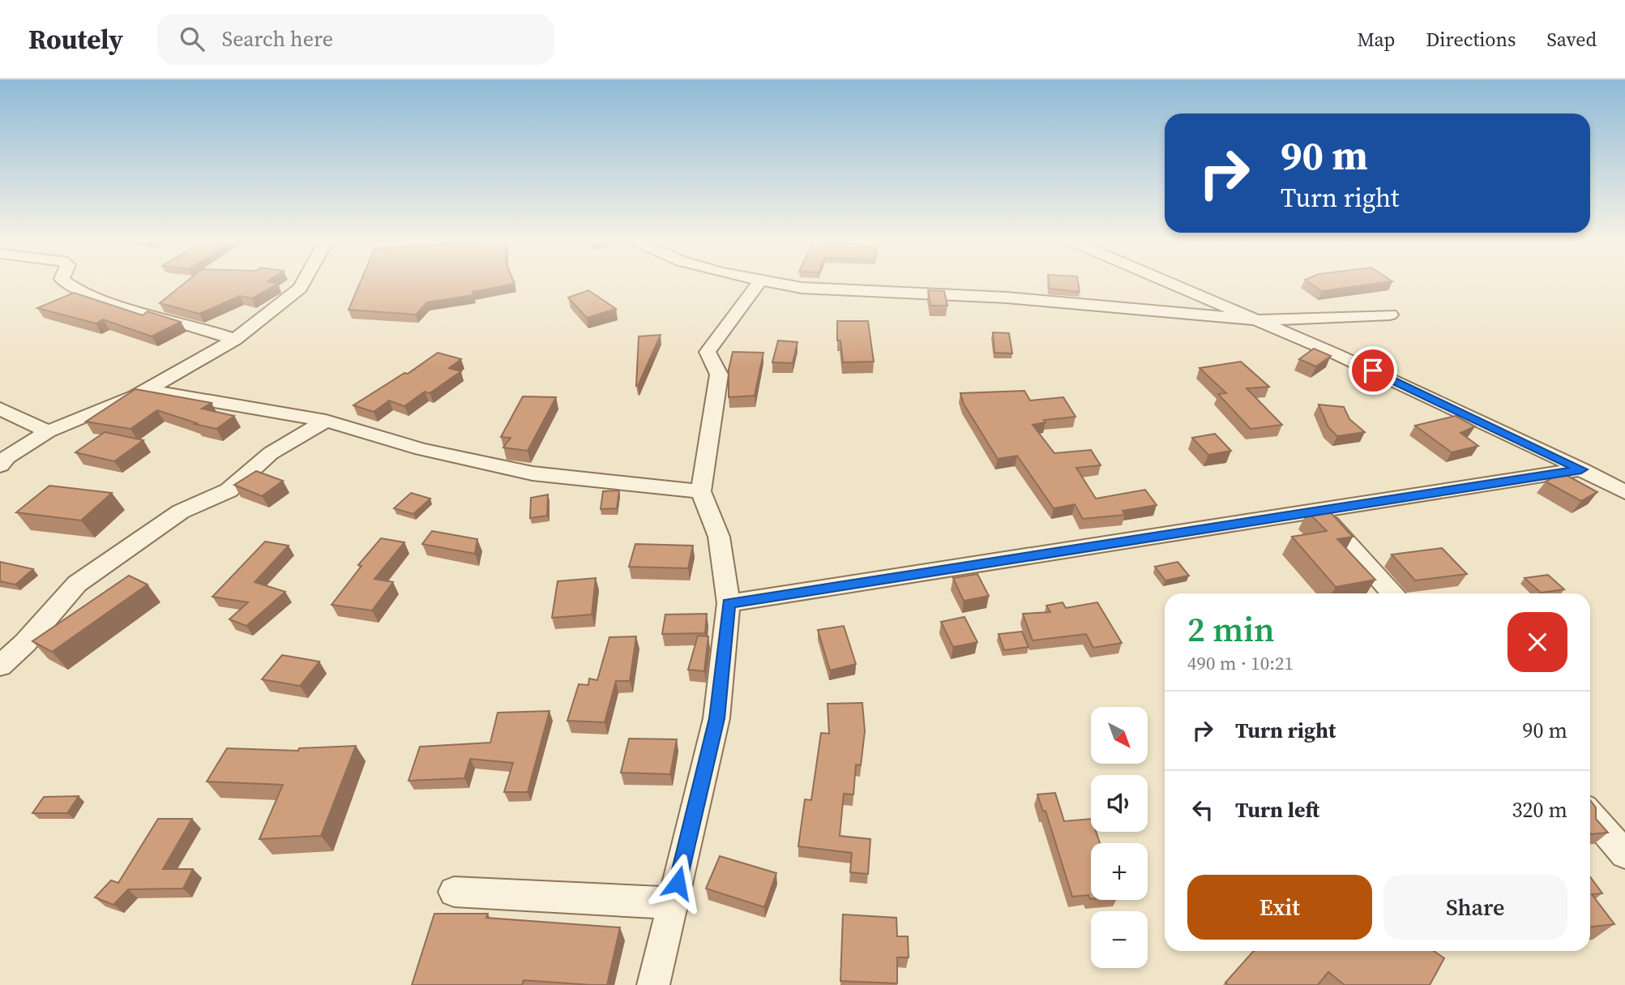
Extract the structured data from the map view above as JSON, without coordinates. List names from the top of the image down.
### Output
{
  "north": "bottom right",
  "page": {
    "header": "Routely",
    "search": "Search here",
    "nav": ["Map", "Directions", "Saved"],
    "turn": ["90 m", "Turn right"],
    "heading": ["2 min", "490 m · 10:21"],
    "list": [
      {
        "name": "Turn right",
        "value": "90 m"
      },
      {
        "name": "Turn left",
        "value": "320 m"
      }
    ],
    "map_buttons": ["+", "−"],
    "buttons": ["Exit", "Share"]
  }
}
